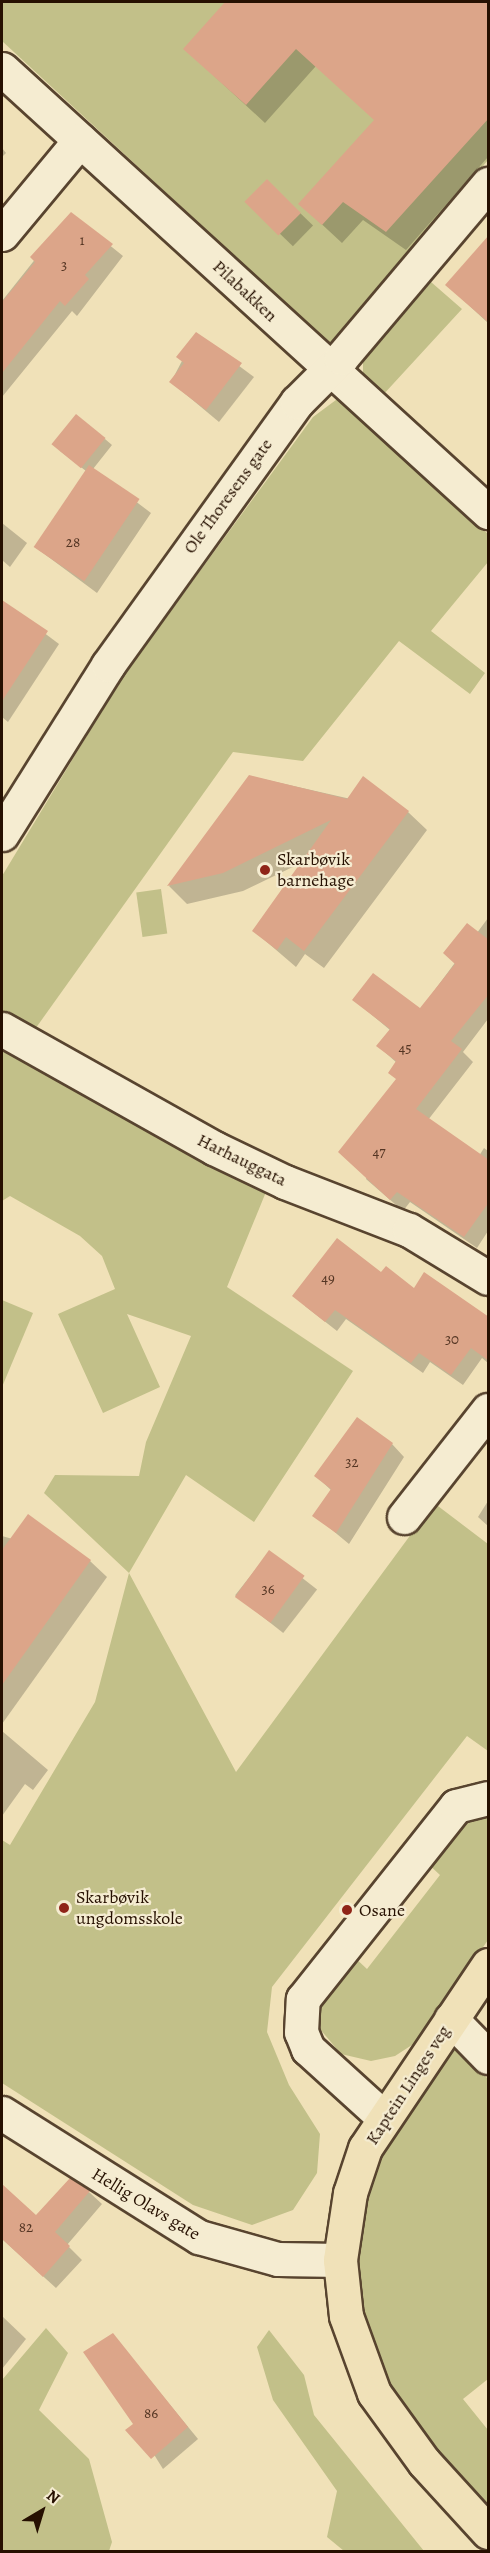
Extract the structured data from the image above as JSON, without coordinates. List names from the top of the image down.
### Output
{
  "streets": {
    "main road": ["Kaptein Linges veg"],
    "street": [
      "Pilabakken",
      "Ole Thoresens gate",
      "Harhauggata",
      "Hellig Olavs gate"
    ]
  },
  "crossings": [
    ["Pilabakken", "Ole Thoresens gate"],
    ["Kaptein Linges veg", "Hellig Olavs gate"]
  ],
  "places": ["Skarbøvik barnehage", "Skarbøvik ungdomsskole", "Osane"],
  "house_numbers": [
    "1",
    "3",
    "28",
    "45",
    "47",
    "49",
    "30",
    "32",
    "36",
    "82",
    "86"
  ],
  "north": "top right"
}
